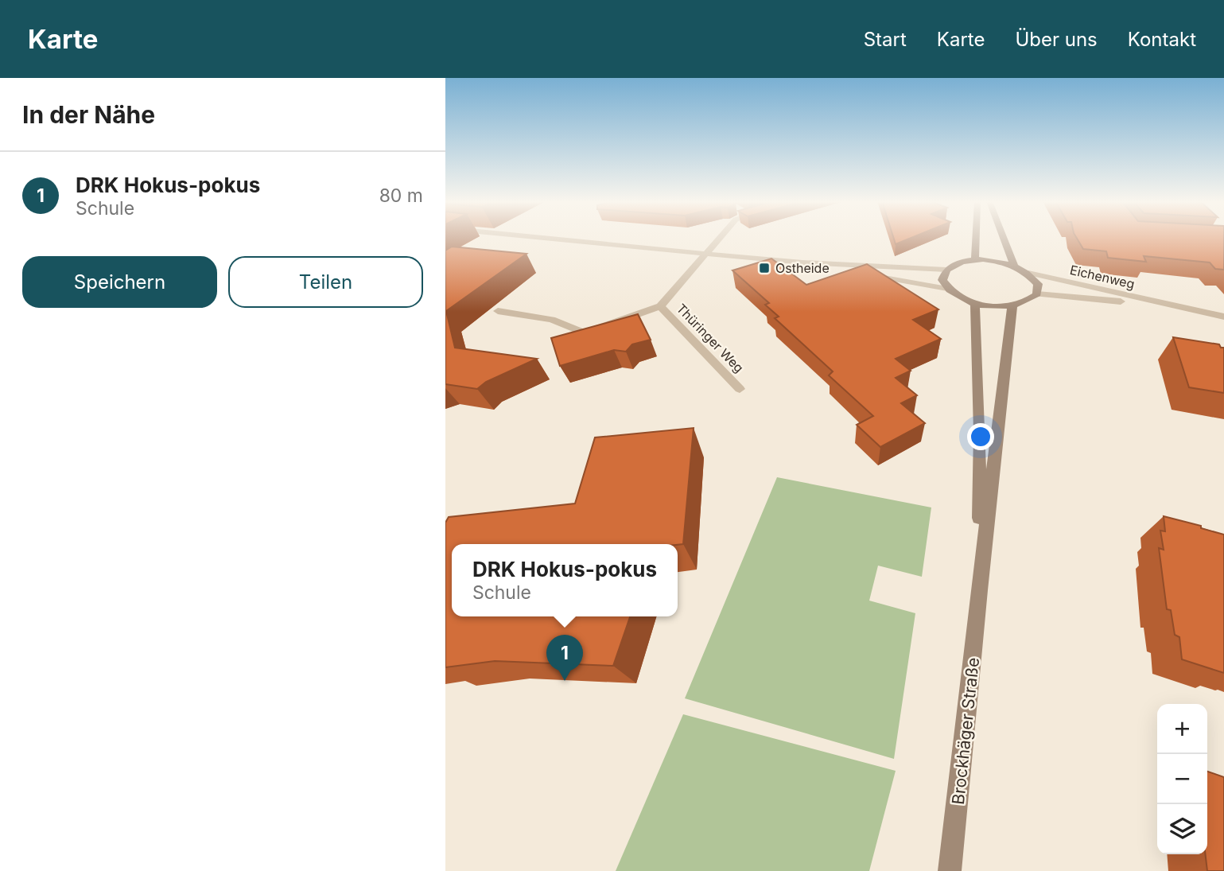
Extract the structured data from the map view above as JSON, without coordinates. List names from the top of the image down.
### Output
{
  "streets": {
    "street": ["Eichenweg", "Thüringer Weg", "Brockhäger Straße"]
  },
  "places": {
    "transit": ["Ostheide"]
  },
  "page": {
    "header": "Karte",
    "nav": [
      "Start",
      "Karte",
      "Über uns",
      "Kontakt"
    ],
    "heading": "In der Nähe",
    "list": [
      {
        "mark": "1",
        "name": "DRK Hokus-pokus",
        "note": "Schule",
        "value": "80 m"
      }
    ],
    "buttons": ["Speichern", "Teilen"],
    "popup": ["DRK Hokus-pokus", "Schule"],
    "pins": "1",
    "map_buttons": ["+", "−"]
  }
}
